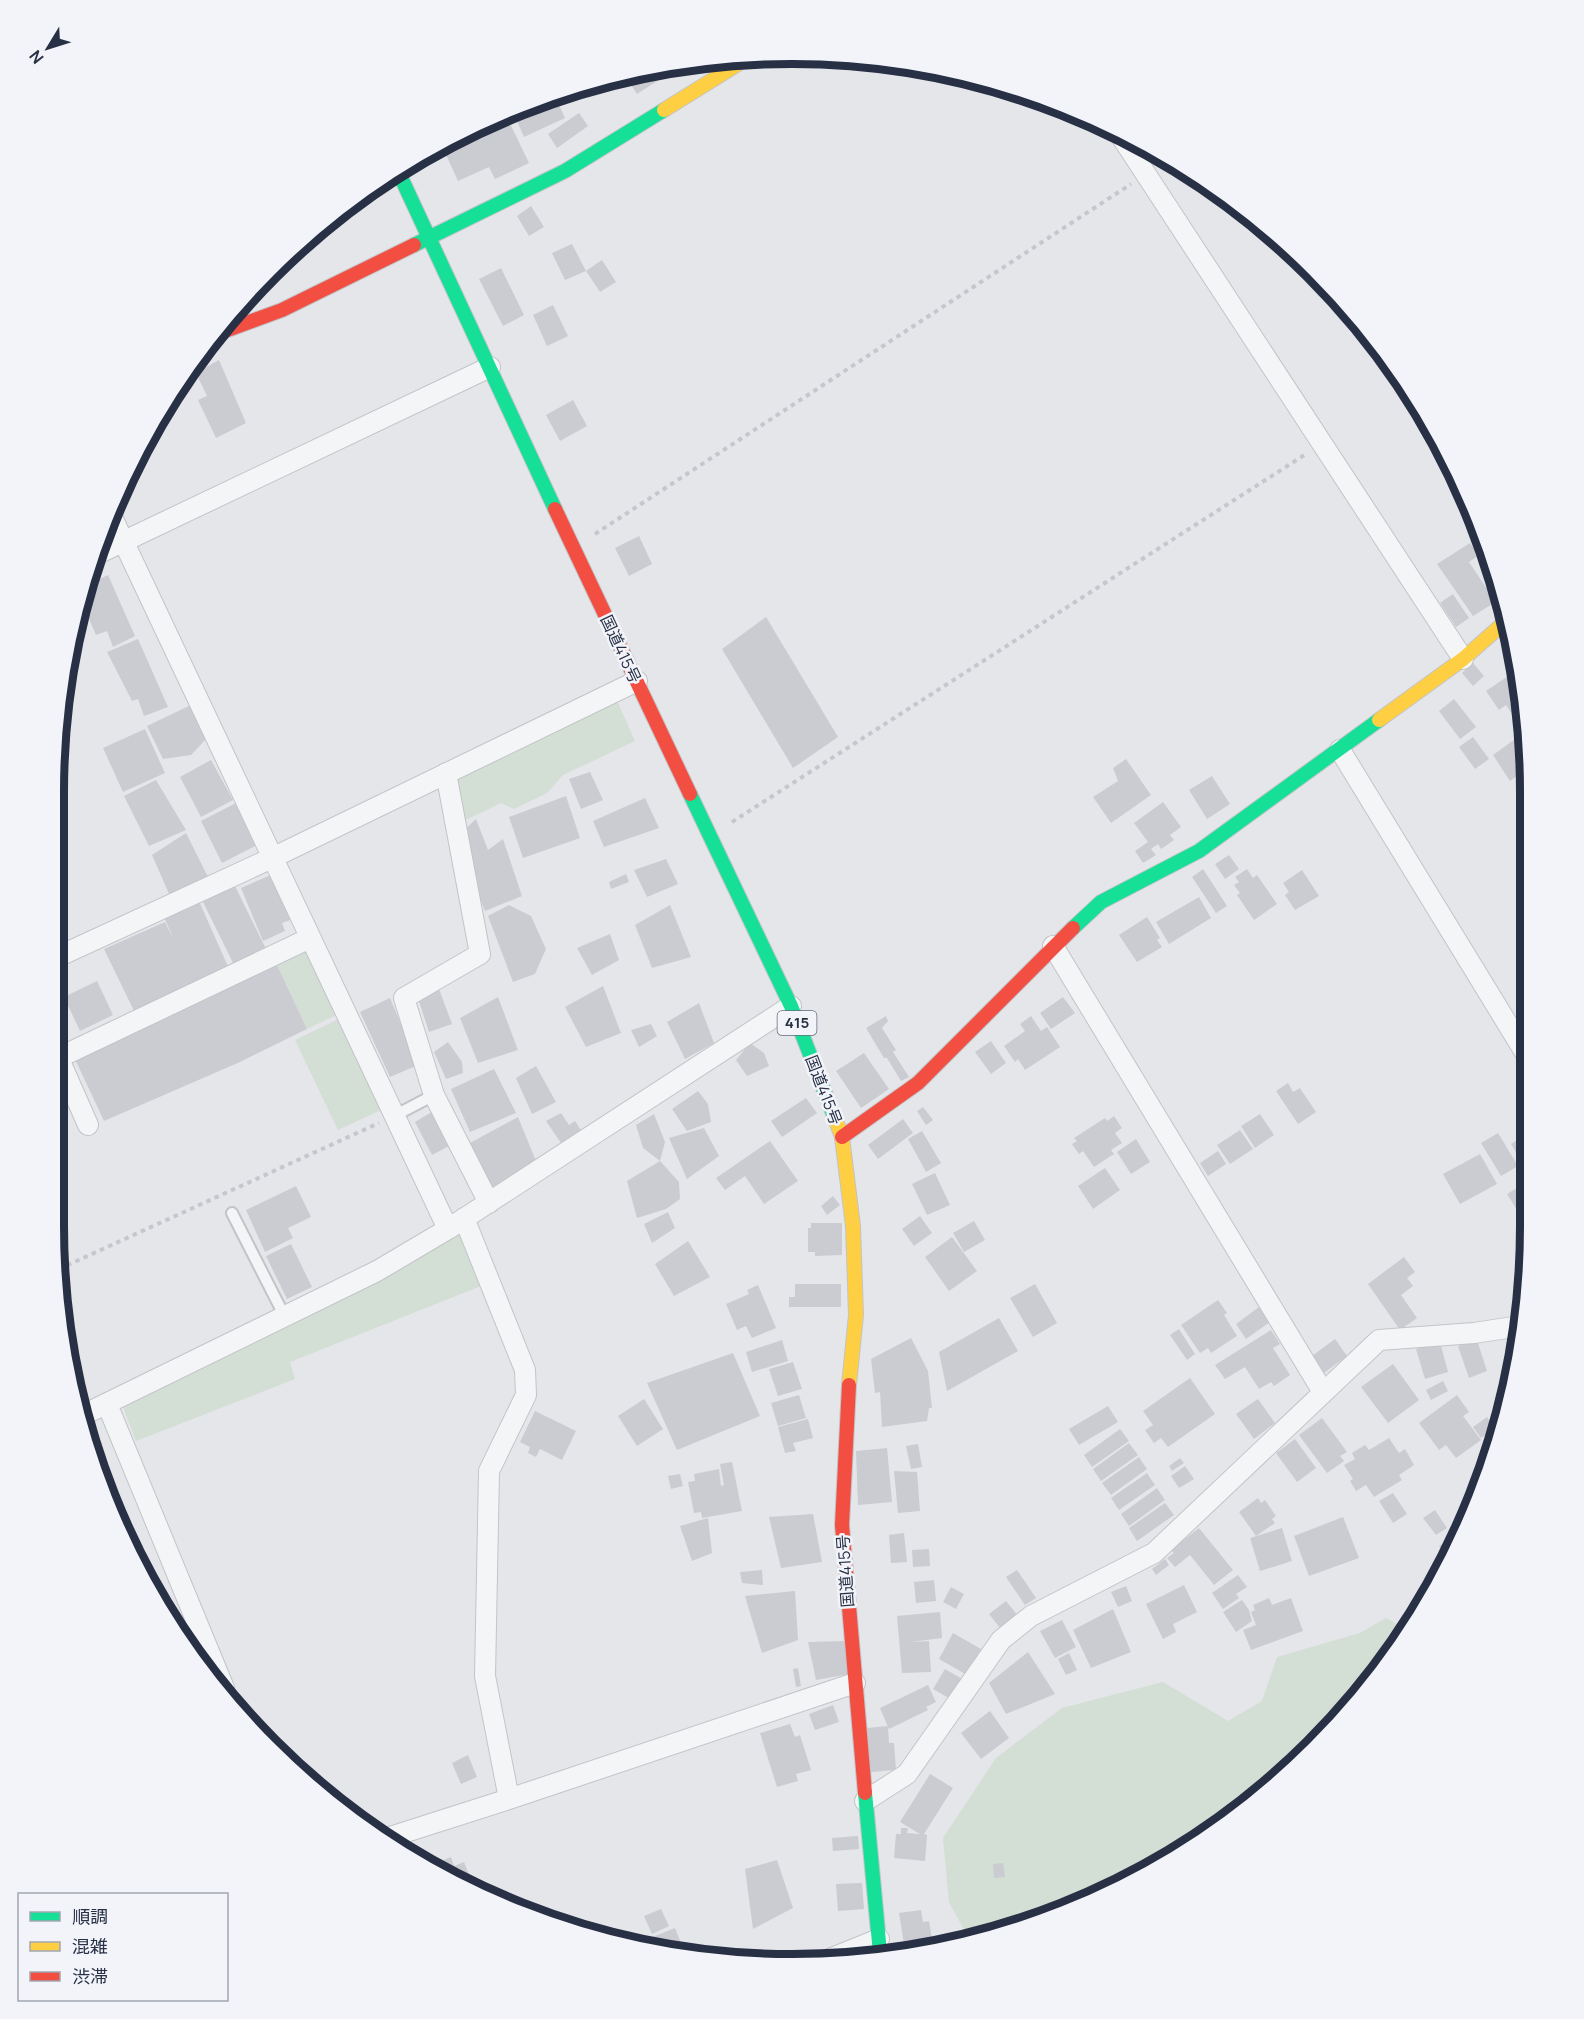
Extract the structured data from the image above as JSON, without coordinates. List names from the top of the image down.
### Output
{
  "streets": {
    "main road": ["国道415号", "415"]
  },
  "legend": ["順調", "混雑", "渋滞"],
  "north": "bottom left"
}
